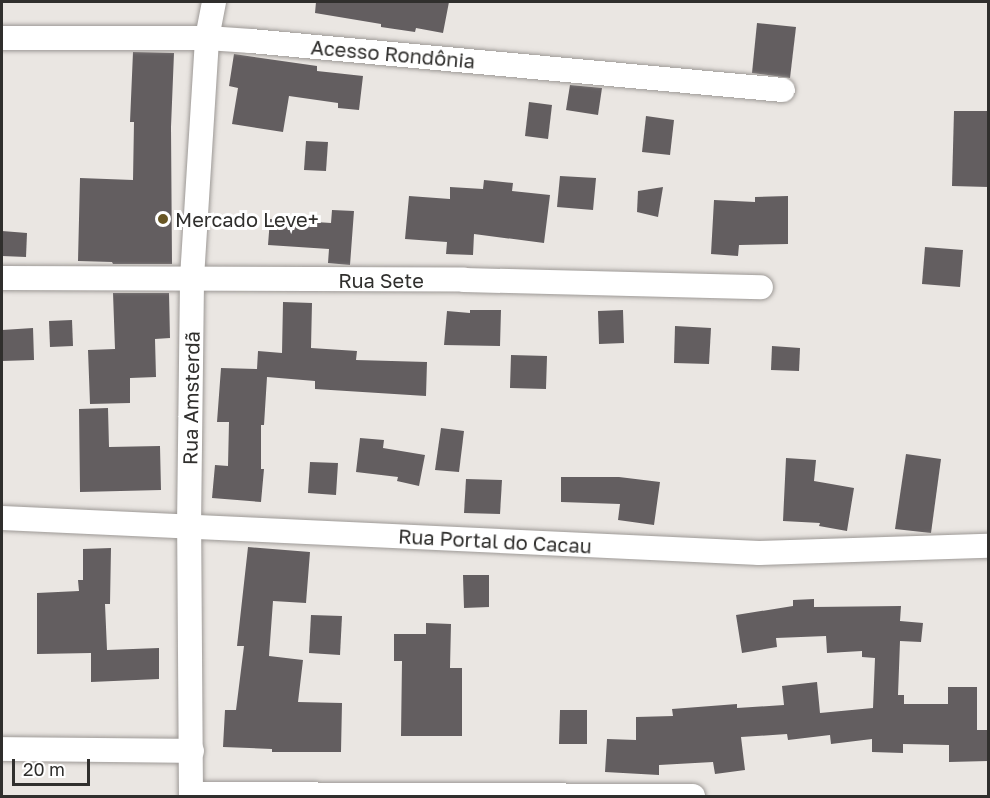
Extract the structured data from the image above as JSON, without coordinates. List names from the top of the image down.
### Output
{
  "streets": {
    "street": [
      "Acesso Rondônia",
      "Rua Sete",
      "Rua Amsterdã",
      "Rua Portal do Cacau"
    ]
  },
  "crossings": [
    ["Acesso Rondônia", "Rua Amsterdã"],
    ["Rua Sete", "Rua Amsterdã"],
    ["Rua Amsterdã", "Rua Portal do Cacau"]
  ],
  "places": ["Mercado Leve+"],
  "scale_bar": "20 m"
}
